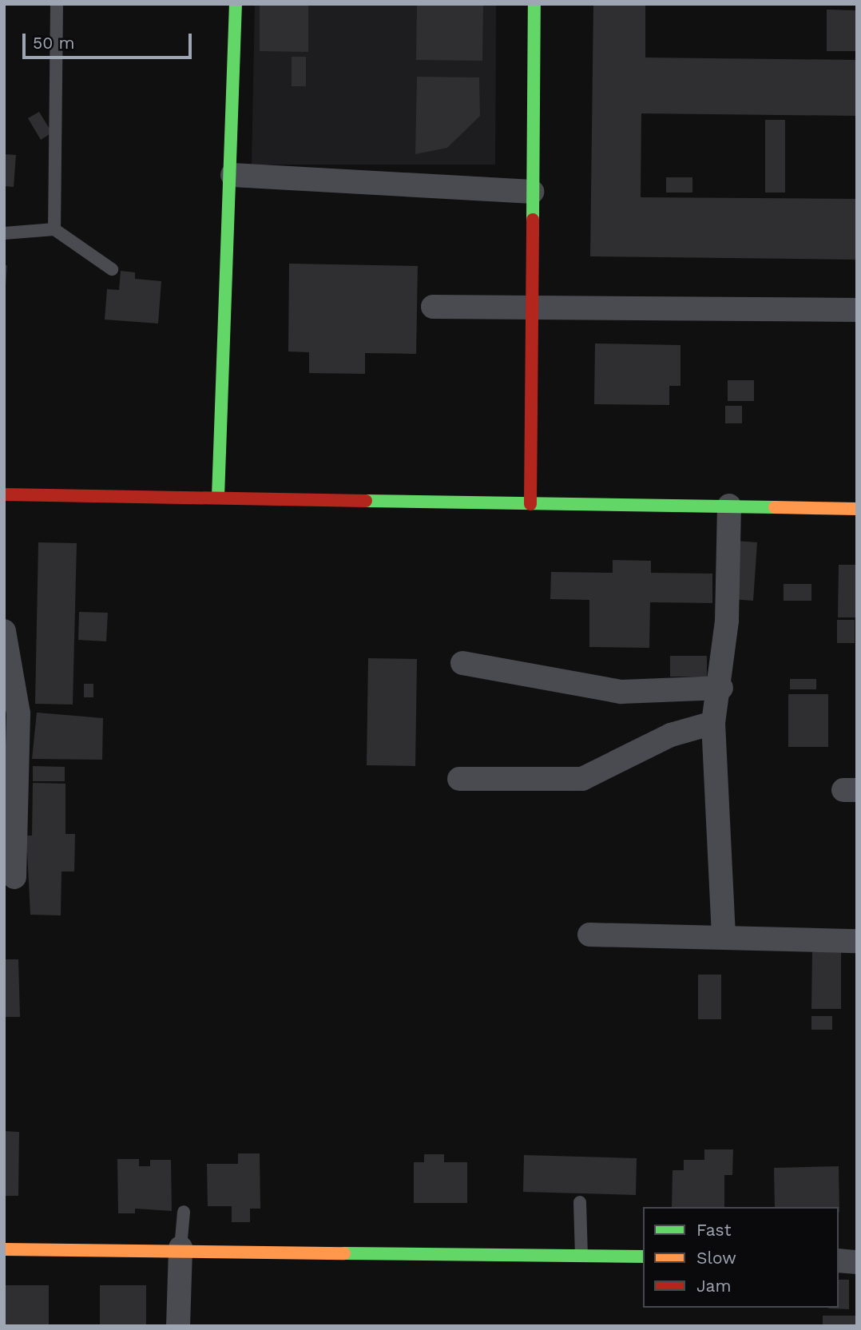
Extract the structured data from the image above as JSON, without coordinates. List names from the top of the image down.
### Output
{
  "legend": ["Fast", "Slow", "Jam"],
  "scale_bar": "50 m"
}
